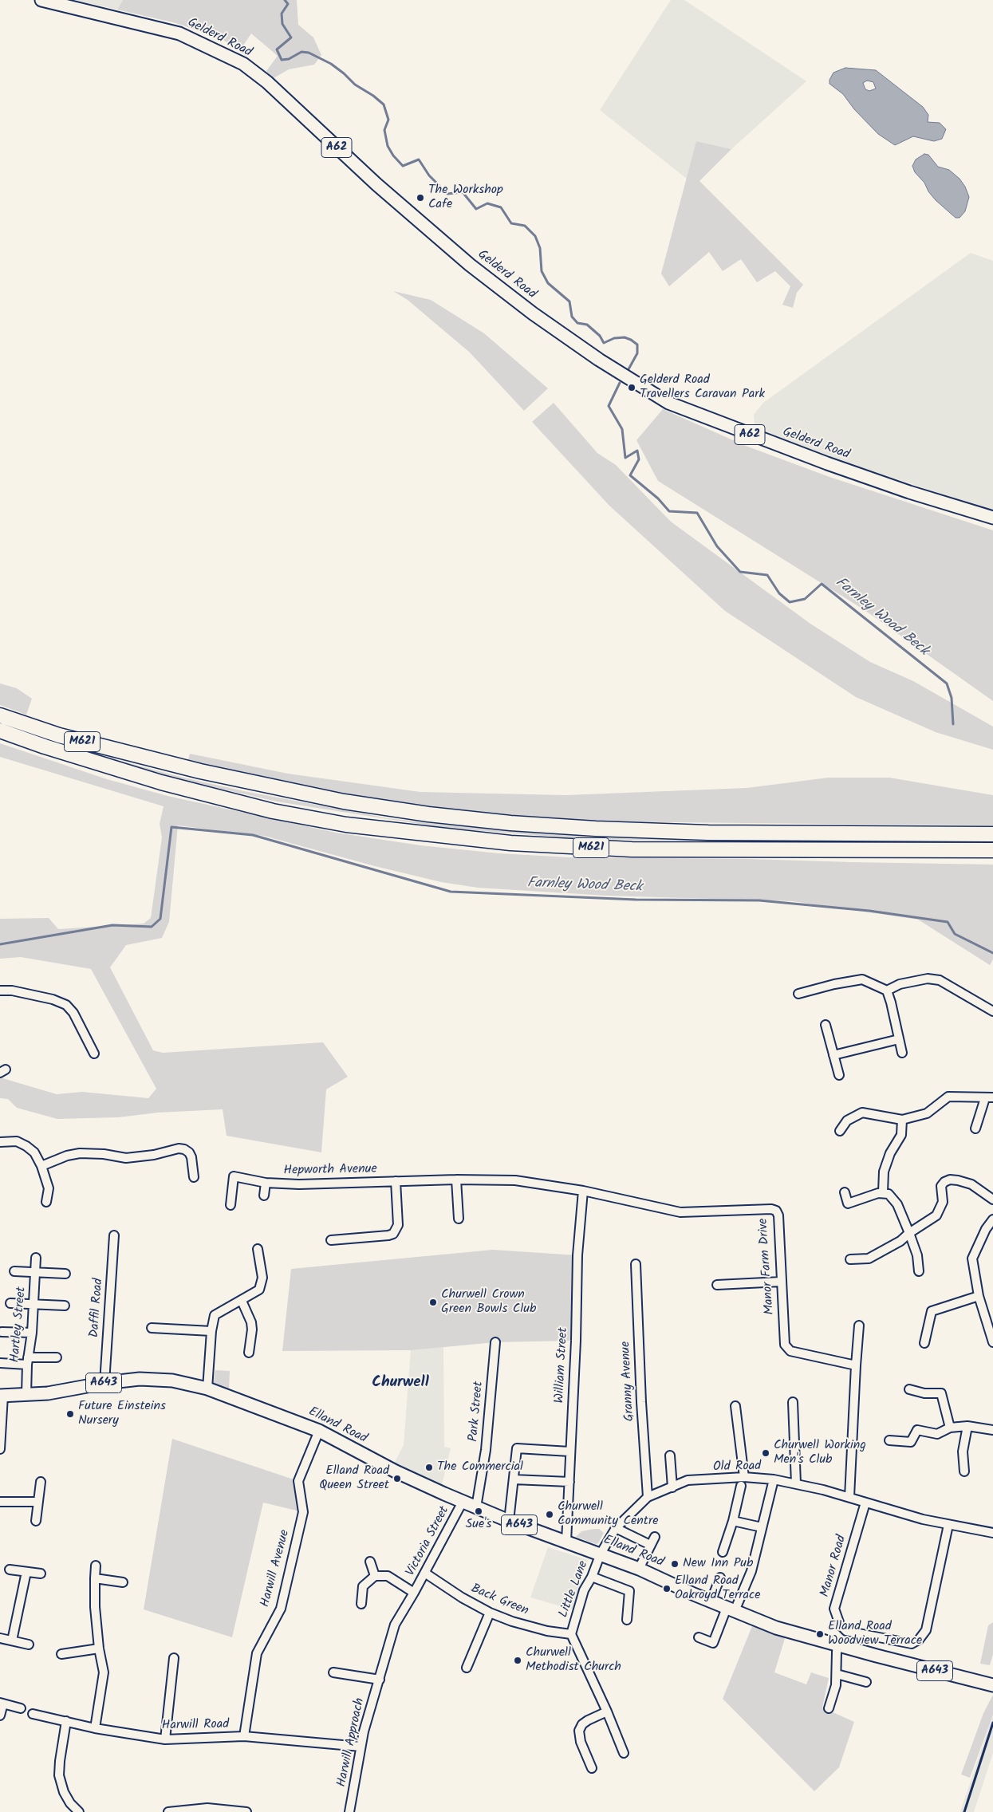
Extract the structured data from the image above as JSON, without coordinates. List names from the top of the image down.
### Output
{
  "streets": {
    "highway": ["M621"],
    "main road": [
      "Gelderd Road",
      "A62",
      "A643",
      "Elland Road"
    ],
    "street": [
      "Hepworth Avenue",
      "Manor Farm Drive",
      "Daffil Road",
      "Hartley Street",
      "William Street",
      "Granny Avenue",
      "Park Street",
      "Old Road",
      "Victoria Street",
      "Manor Road",
      "Harwill Avenue",
      "Little Lane",
      "Back Green",
      "Harwill Road",
      "Harwill Approach"
    ]
  },
  "crossings": [
    ["Hepworth Avenue", "Manor Farm Drive"],
    ["Hepworth Avenue", "William Street"],
    ["Manor Farm Drive", "William Street"],
    ["Daffil Road", "A643"],
    ["Hartley Street", "A643"],
    ["William Street", "Elland Road"],
    ["Granny Avenue", "Old Road"],
    ["A643", "Elland Road"],
    ["Park Street", "Elland Road"],
    ["Elland Road", "Old Road"],
    ["Elland Road", "Victoria Street"],
    ["Elland Road", "Harwill Avenue"],
    ["Elland Road", "Little Lane"],
    ["Old Road", "Manor Road"],
    ["Old Road", "Little Lane"],
    ["Victoria Street", "Back Green"],
    ["Victoria Street", "Harwill Approach"],
    ["Harwill Avenue", "Harwill Road"],
    ["Little Lane", "Back Green"],
    ["Harwill Road", "Harwill Approach"]
  ],
  "districts": ["Churwell"],
  "water": ["Farnley Wood Beck"],
  "places": [
    "The Workshop Cafe",
    "Gelderd Road Travellers Caravan Park",
    "Churwell Crown Green Bowls Club",
    "Future Einsteins Nursery",
    "Churwell Working Men's Club",
    "The Commercial",
    "Elland Road Queen Street",
    "Sue's",
    "Churwell Community Centre",
    "New Inn Pub",
    "Elland Road Oakroyd Terrace",
    "Elland Road Woodview Terrace",
    "Churwell Methodist Church"
  ]
}
